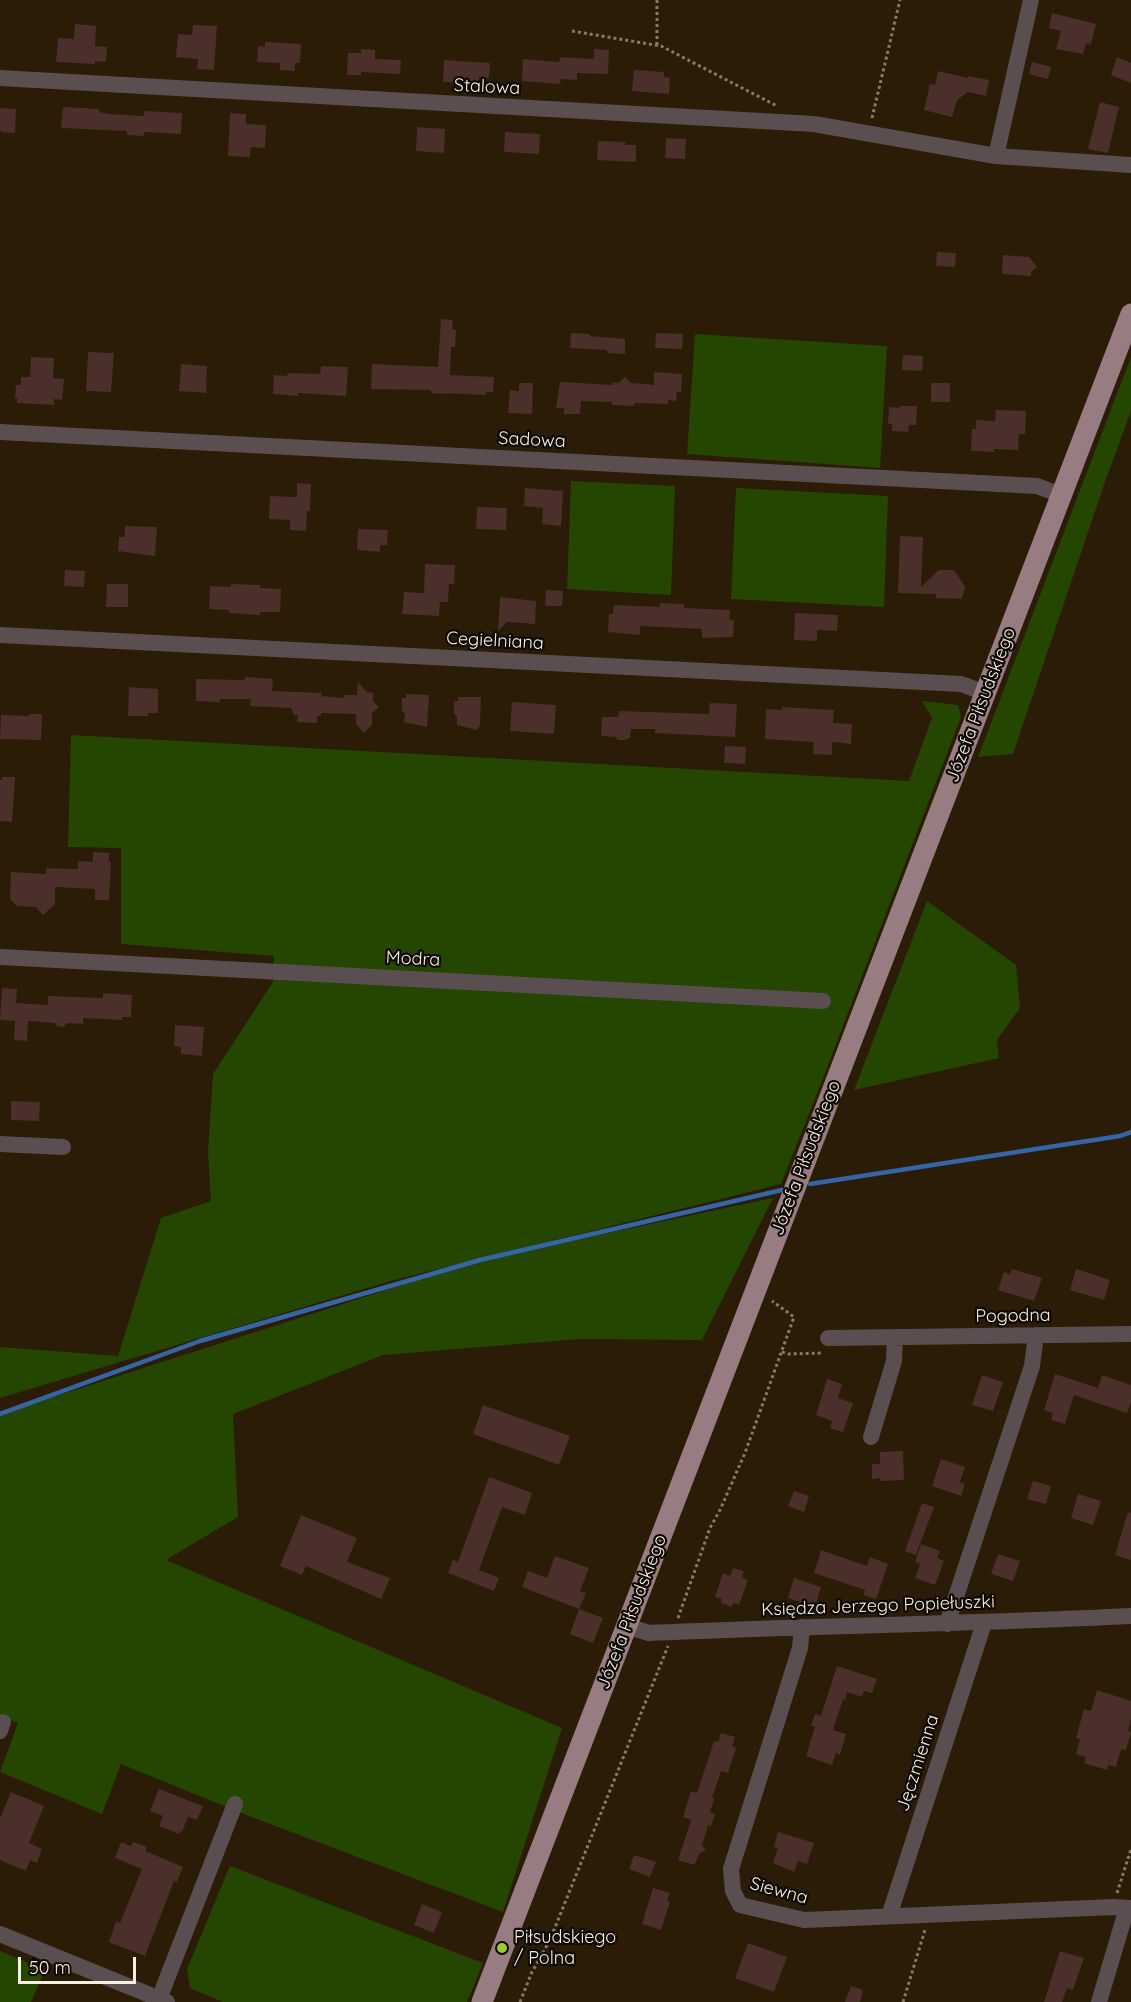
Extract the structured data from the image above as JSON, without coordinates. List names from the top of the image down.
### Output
{
  "streets": {
    "main road": ["Józefa Piłsudskiego"],
    "street": [
      "Stalowa",
      "Sadowa",
      "Cegielniana",
      "Modra",
      "Pogodna",
      "Księdza Jerzego Popiełuszki",
      "Jęczmienna",
      "Siewna"
    ]
  },
  "crossings": [
    ["Sadowa", "Józefa Piłsudskiego"],
    ["Cegielniana", "Józefa Piłsudskiego"],
    ["Józefa Piłsudskiego", "Księdza Jerzego Popiełuszki"],
    ["Księdza Jerzego Popiełuszki", "Jęczmienna"],
    ["Księdza Jerzego Popiełuszki", "Siewna"],
    ["Jęczmienna", "Siewna"]
  ],
  "places": ["Piłsudskiego / Polna"],
  "scale_bar": "50 m"
}
